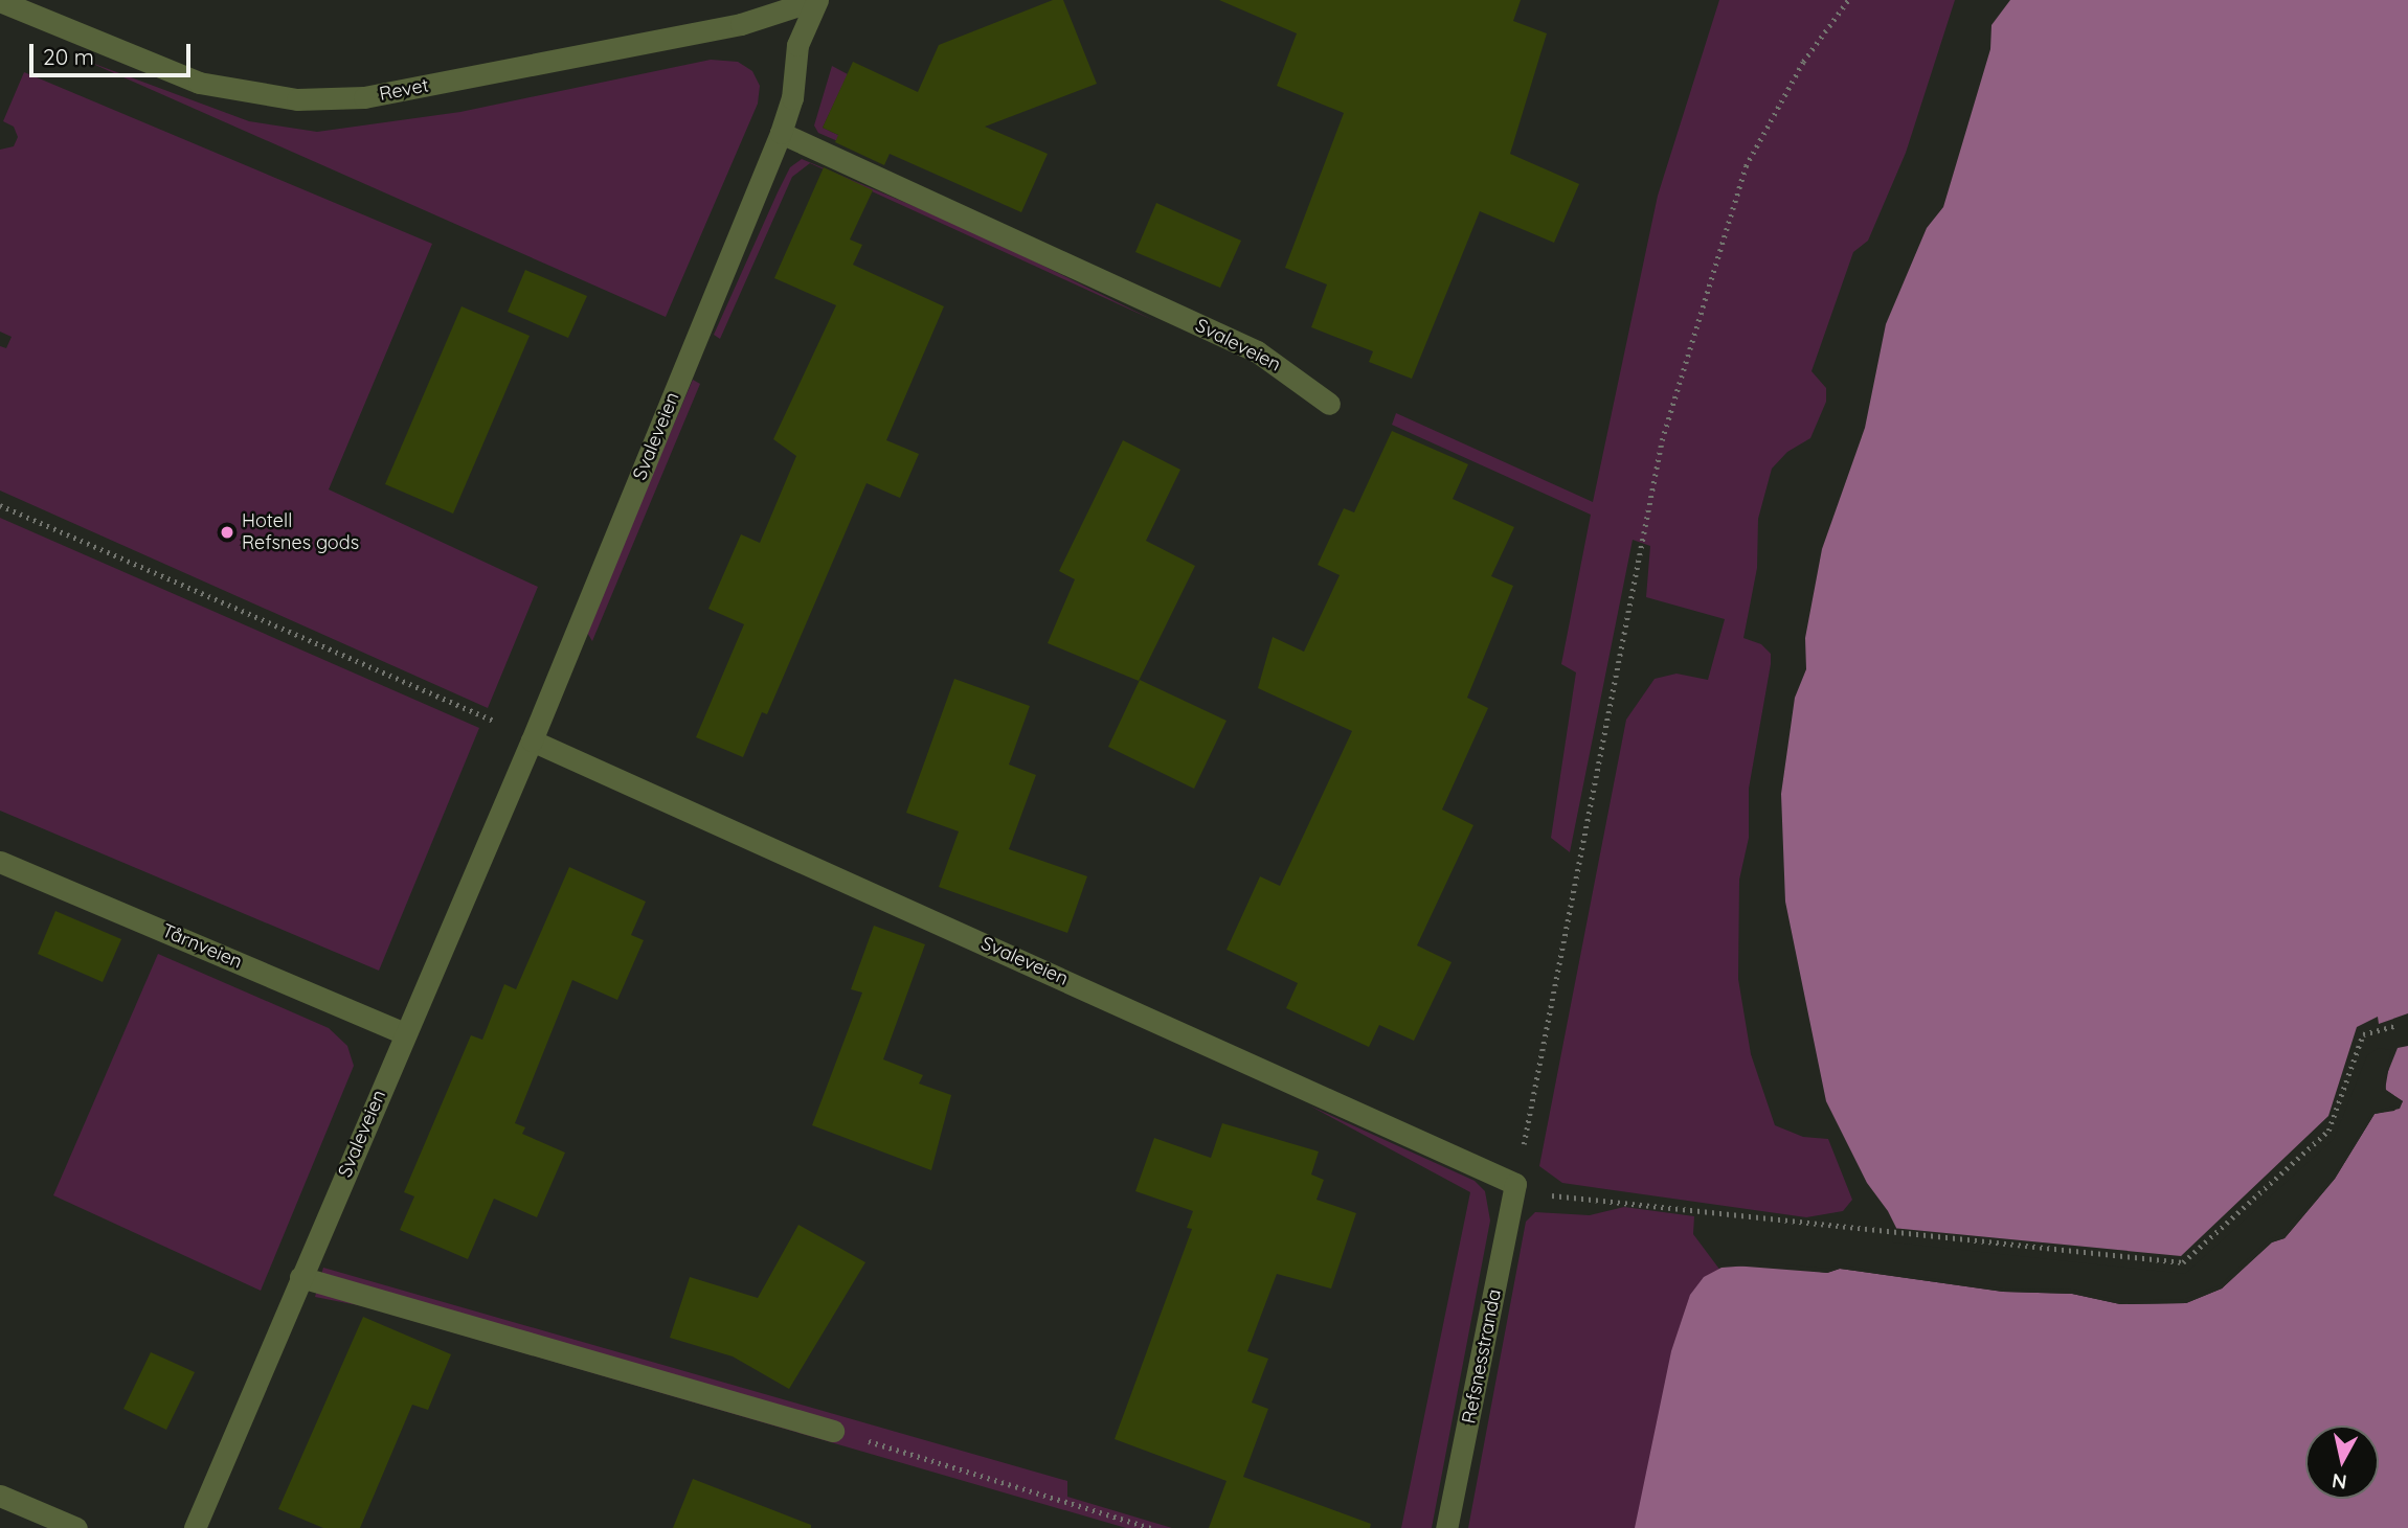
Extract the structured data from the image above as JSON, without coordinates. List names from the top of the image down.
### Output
{
  "streets": {
    "street": [
      "Revet",
      "Svaleveien",
      "Tårnveien",
      "Refsnesstranda"
    ]
  },
  "crossings": [
    ["Revet", "Svaleveien"],
    ["Svaleveien", "Tårnveien"],
    ["Svaleveien", "Refsnesstranda"]
  ],
  "places": ["Hotell Refsnes gods"],
  "scale_bar": "20 m",
  "north": "bottom"
}
